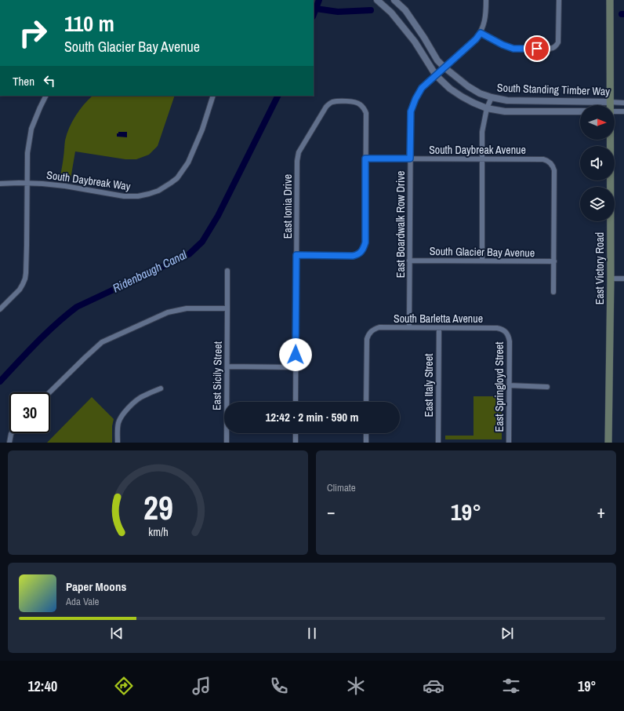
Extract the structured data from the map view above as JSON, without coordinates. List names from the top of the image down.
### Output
{
  "streets": {
    "main road": ["East Victory Road"],
    "street": [
      "South Standing Timber Way",
      "South Daybreak Avenue",
      "South Daybreak Way",
      "East Ionia Drive",
      "East Boardwalk Row Drive",
      "South Glacier Bay Avenue",
      "South Barletta Avenue",
      "East Sicily Street",
      "East Italy Street",
      "East Springloyd Street"
    ]
  },
  "crossings": [
    ["South Standing Timber Way", "East Boardwalk Row Drive"],
    ["South Standing Timber Way", "East Victory Road"],
    ["South Daybreak Avenue", "East Ionia Drive"],
    ["South Daybreak Avenue", "East Boardwalk Row Drive"],
    ["South Daybreak Avenue", "South Glacier Bay Avenue"],
    ["East Boardwalk Row Drive", "South Glacier Bay Avenue"],
    ["East Boardwalk Row Drive", "South Barletta Avenue"],
    ["South Barletta Avenue", "East Italy Street"],
    ["South Barletta Avenue", "East Springloyd Street"]
  ],
  "water": ["Ridenbaugh Canal"],
  "north": "right",
  "page": {
    "turn": ["110 m", "South Glacier Bay Avenue"],
    "then": "Then",
    "limit": "30",
    "trip": "12:42 · 2 min · 590 m",
    "tile": "Climate",
    "heat": ["−", "19°", "+"],
    "song": ["Paper Moons", "Ada Vale"],
    "tabs": ["12:40", "19°"],
    "gauge": ["29", "km/h"]
  }
}
